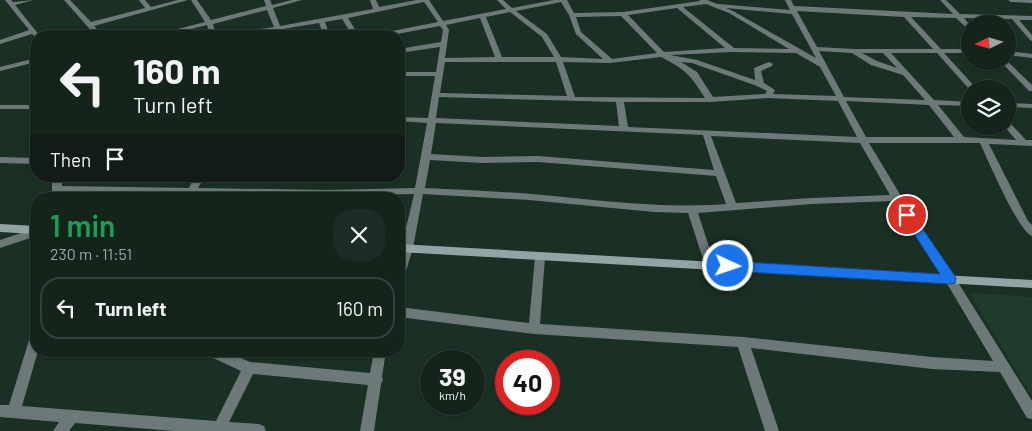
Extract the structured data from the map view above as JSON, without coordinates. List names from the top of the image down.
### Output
{
  "north": "left",
  "page": {
    "turn": ["160 m", "Turn left"],
    "then": "Then",
    "heading": ["1 min", "230 m · 11:51"],
    "list": [
      {
        "name": "Turn left",
        "value": "160 m"
      }
    ],
    "speed": "39 km/h",
    "limit": "40"
  }
}
